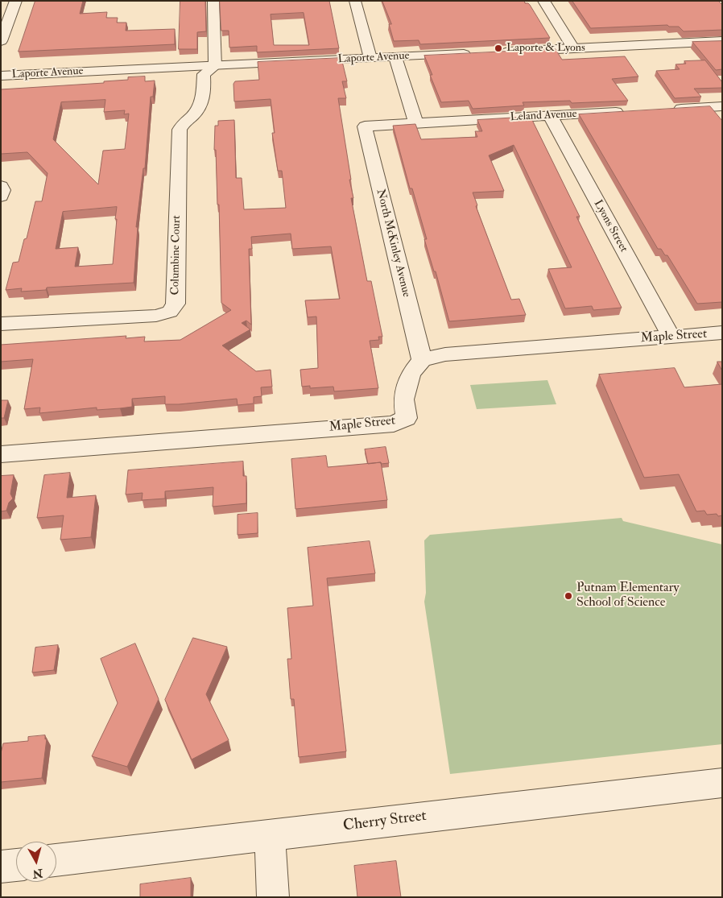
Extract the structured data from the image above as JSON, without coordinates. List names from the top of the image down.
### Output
{
  "streets": {
    "street": [
      "Laporte Avenue",
      "Leland Avenue",
      "Lyons Street",
      "North McKinley Avenue",
      "Columbine Court",
      "Maple Street",
      "Cherry Street"
    ]
  },
  "crossings": [
    ["Laporte Avenue", "Columbine Court"],
    ["Leland Avenue", "Lyons Street"],
    ["Leland Avenue", "North McKinley Avenue"],
    ["Lyons Street", "Maple Street"],
    ["North McKinley Avenue", "Maple Street"]
  ],
  "places": ["Laporte & Lyons", "Putnam Elementary School of Science"],
  "north": "bottom"
}
